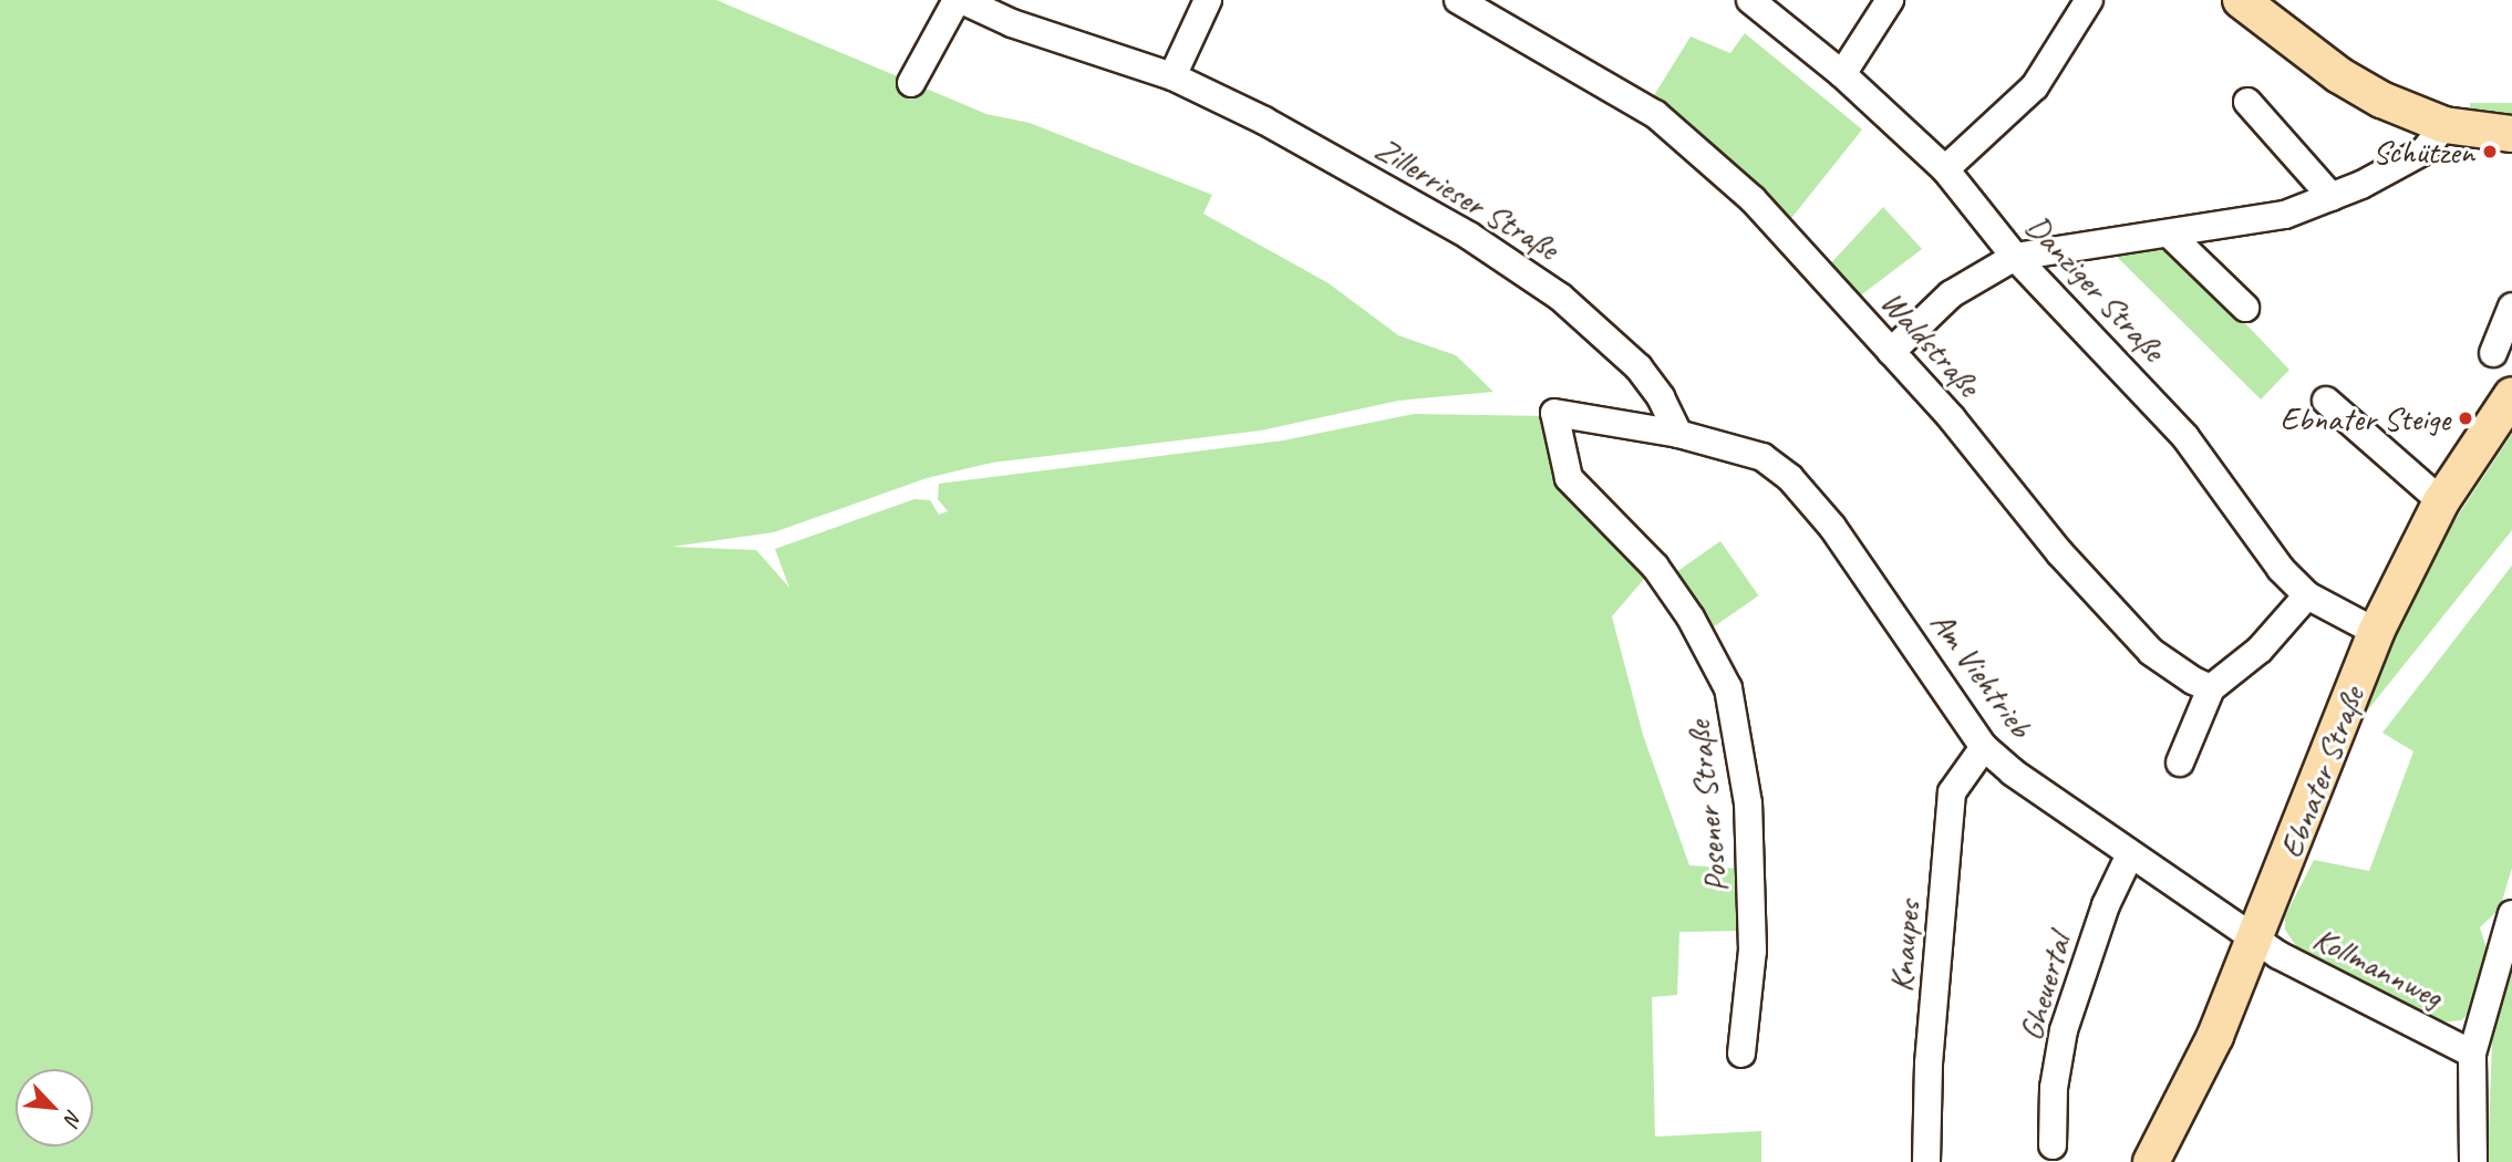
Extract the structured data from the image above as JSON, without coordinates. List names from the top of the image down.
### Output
{
  "streets": {
    "main road": ["Ebnater Straße"],
    "street": [
      "Zillerrieser Straße",
      "Danziger Straße",
      "Waldstraße",
      "Am Viehtrieb",
      "Posener Straße",
      "Knaupes",
      "Kollmannweg",
      "Gheuertal"
    ]
  },
  "crossings": [
    ["Zillerrieser Straße", "Am Viehtrieb"],
    ["Zillerrieser Straße", "Posener Straße"],
    ["Danziger Straße", "Ebnater Straße"],
    ["Am Viehtrieb", "Ebnater Straße"],
    ["Am Viehtrieb", "Posener Straße"],
    ["Am Viehtrieb", "Knaupes"],
    ["Am Viehtrieb", "Kollmannweg"],
    ["Am Viehtrieb", "Gheuertal"],
    ["Ebnater Straße", "Kollmannweg"]
  ],
  "places": ["Schützen", "Ebnater Steige"],
  "north": "bottom right"
}
